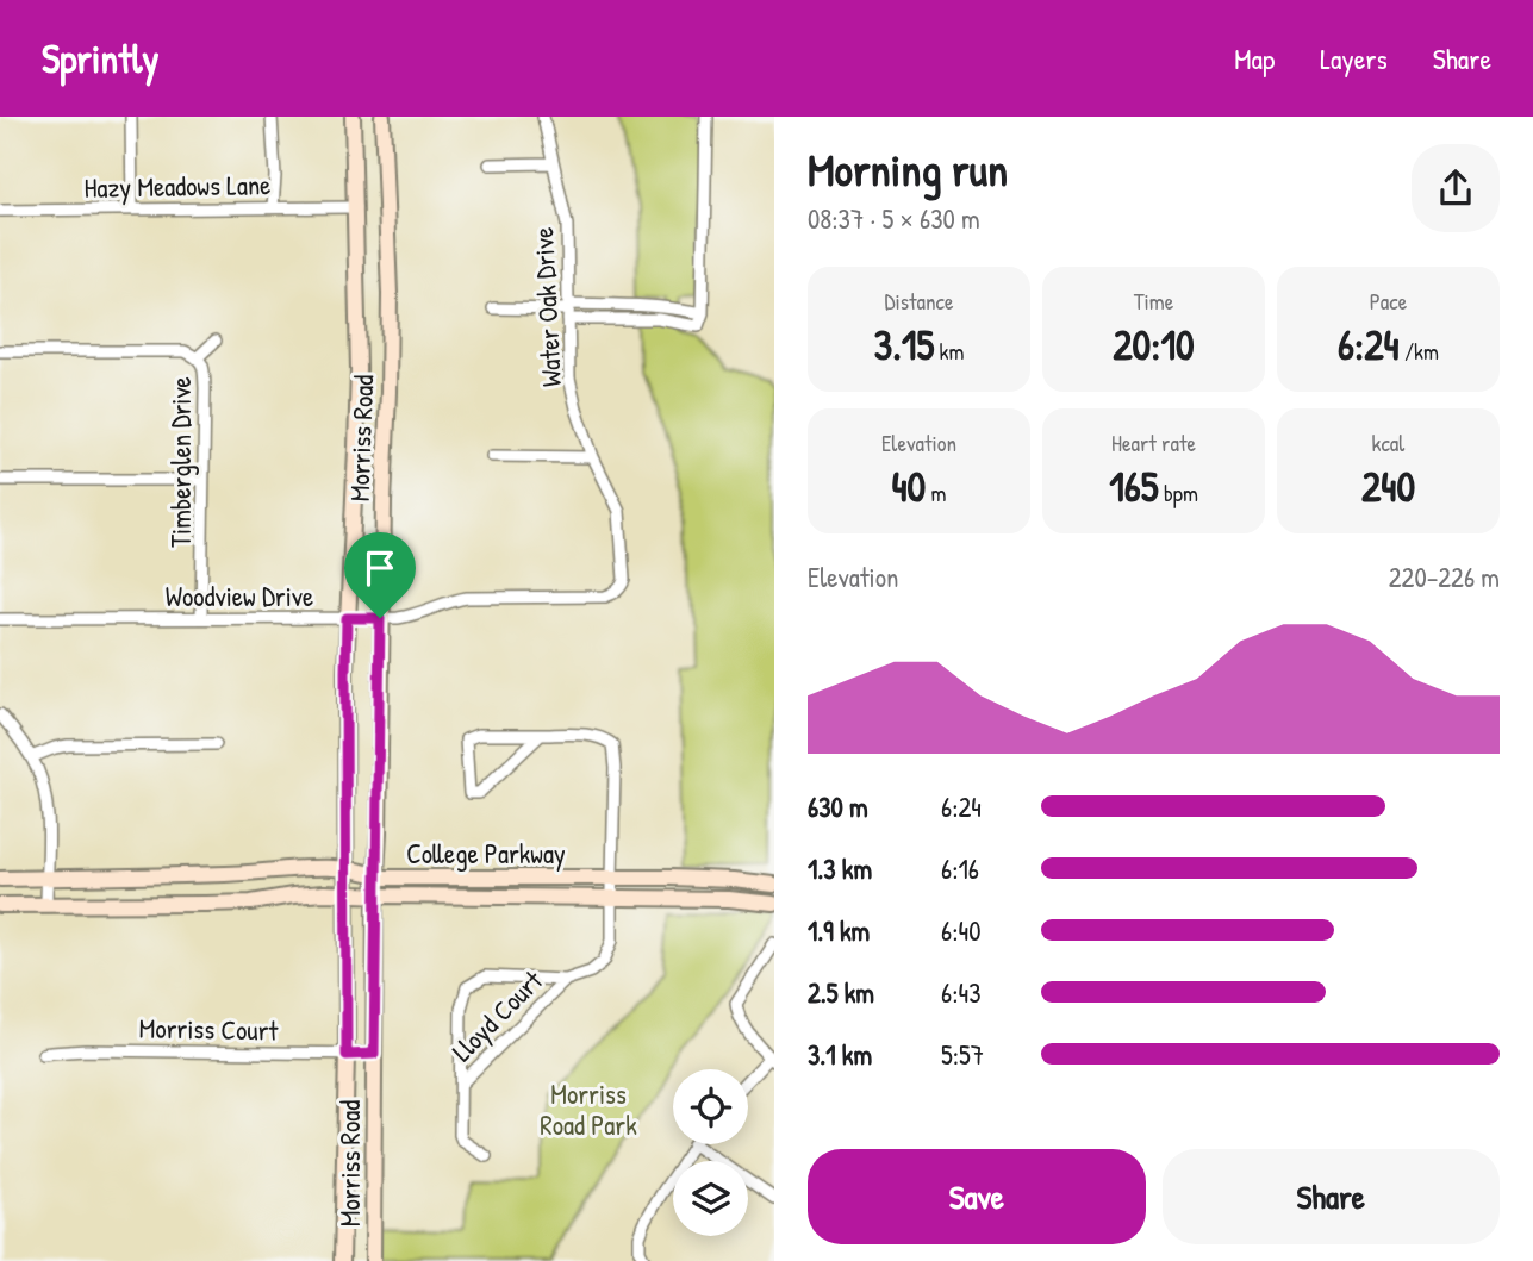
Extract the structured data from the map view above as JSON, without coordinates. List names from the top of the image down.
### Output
{
  "streets": {
    "main road": ["Morriss Road", "College Parkway"],
    "street": [
      "Hazy Meadows Lane",
      "Water Oak Drive",
      "Timberglen Drive",
      "Woodview Drive",
      "Lloyd Court",
      "Morriss Court"
    ]
  },
  "crossings": [
    ["Hazy Meadows Lane", "Morriss Road"],
    ["Water Oak Drive", "Woodview Drive"],
    ["Morriss Road", "Woodview Drive"],
    ["Morriss Road", "College Parkway"],
    ["Morriss Road", "Morriss Court"],
    ["Timberglen Drive", "Woodview Drive"],
    ["College Parkway", "Lloyd Court"]
  ],
  "parks": ["Morriss Road Park"],
  "page": {
    "header": "Sprintly",
    "nav": ["Map", "Layers", "Share"],
    "heading": ["Morning run", "08:37 · 5 × 630 m"],
    "stats": [
      ["Distance", "3.15 km"],
      ["Time", "20:10"],
      ["Pace", "6:24 /km"],
      ["Elevation", "40 m"],
      ["Heart rate", "165 bpm"],
      ["kcal", "240"]
    ],
    "chart": ["Elevation", "220–226 m"],
    "list": [
      {
        "name": "630 m",
        "note": "6:24"
      },
      {
        "name": "1.3 km",
        "note": "6:16"
      },
      {
        "name": "1.9 km",
        "note": "6:40"
      },
      {
        "name": "2.5 km",
        "note": "6:43"
      },
      {
        "name": "3.1 km",
        "note": "5:57"
      }
    ],
    "buttons": ["Save", "Share"]
  }
}
